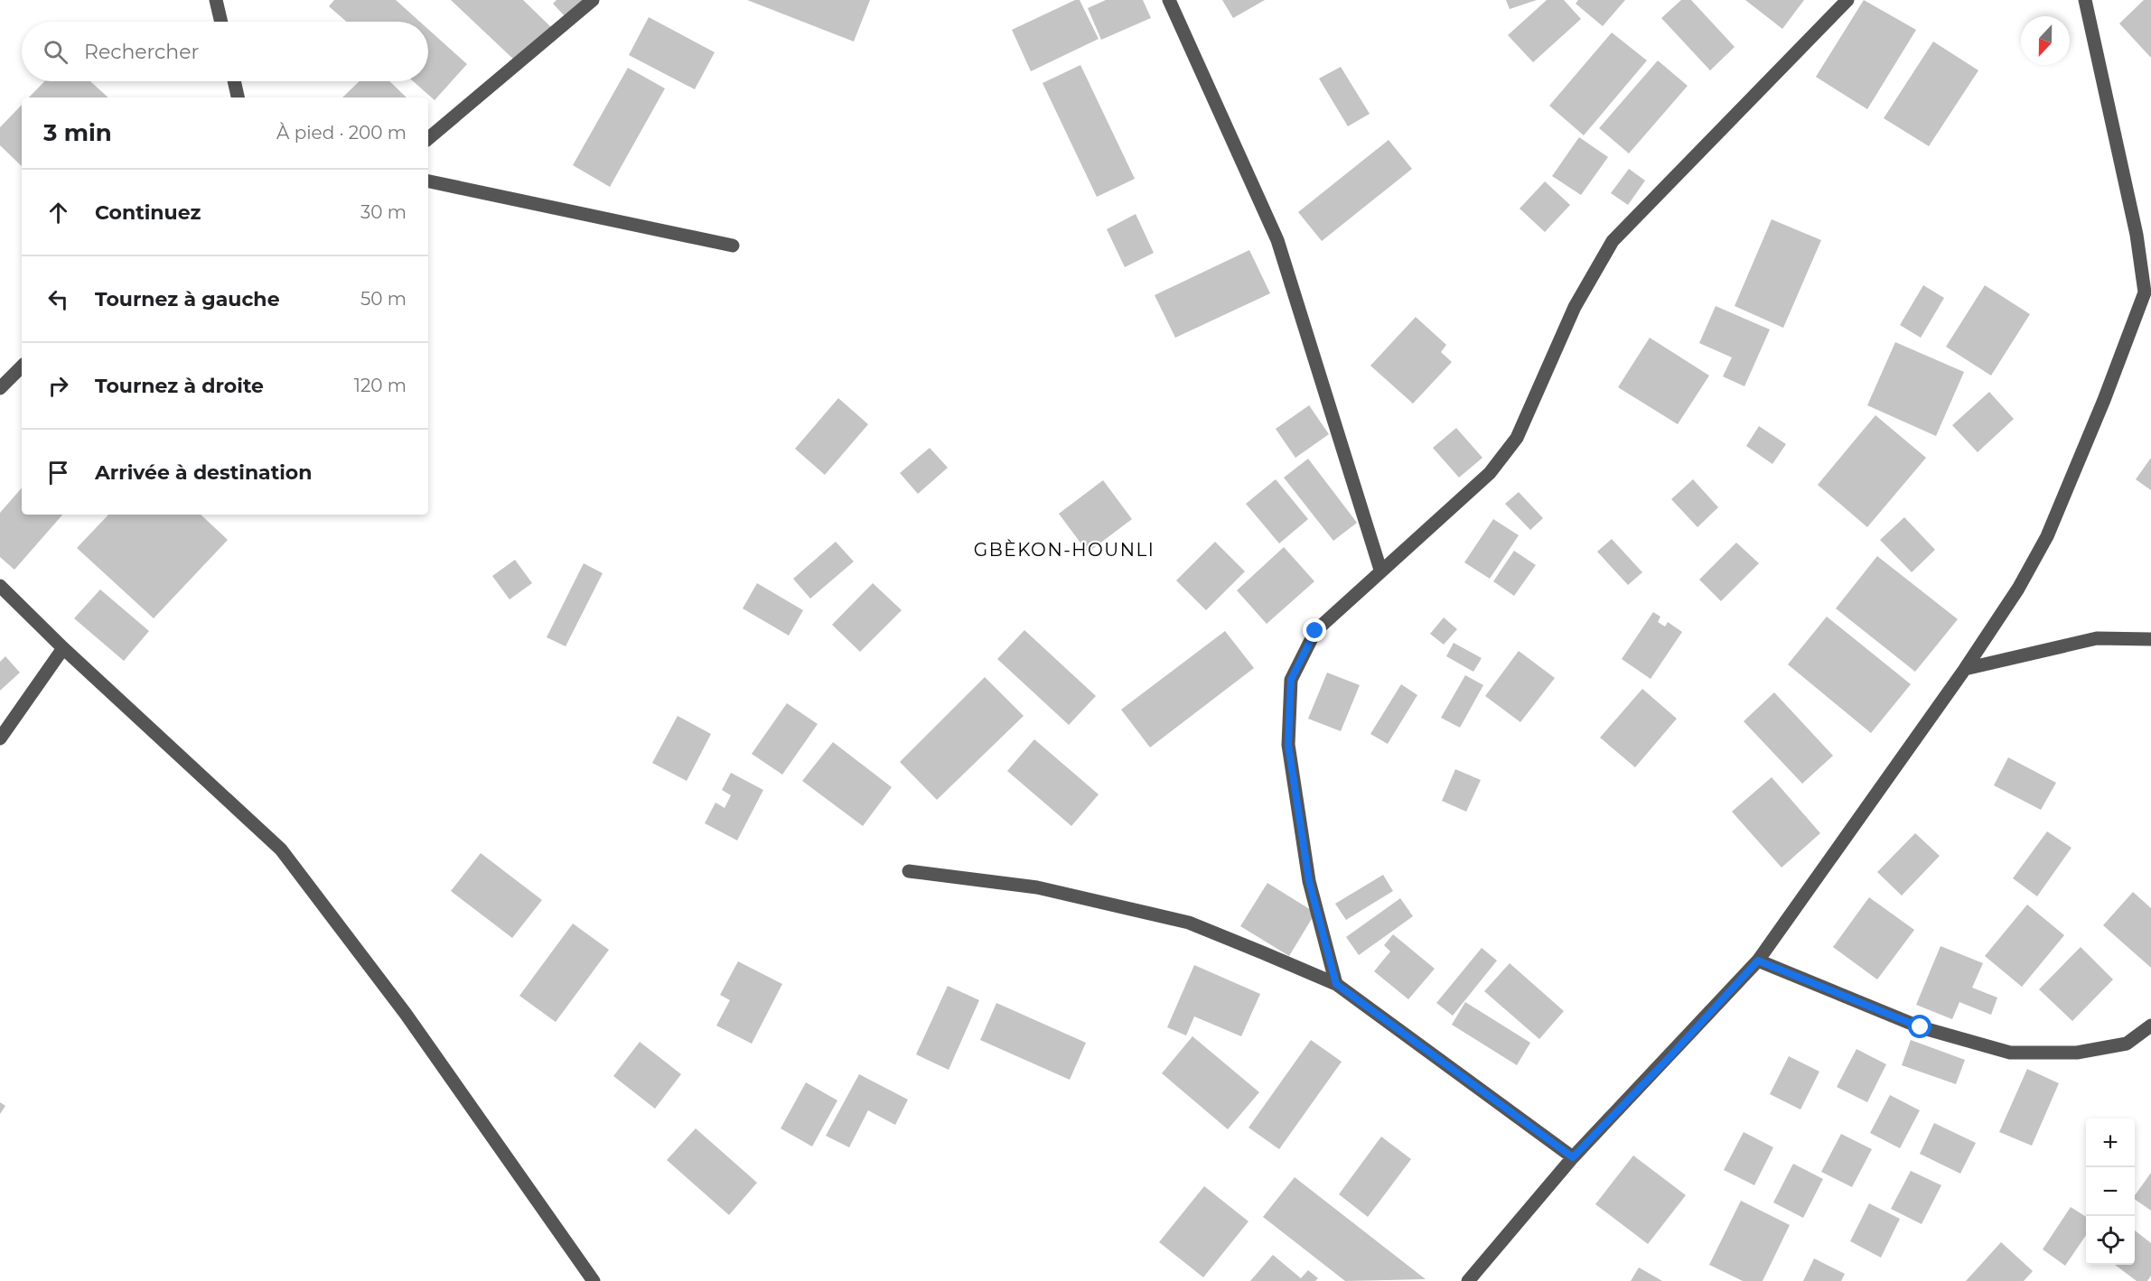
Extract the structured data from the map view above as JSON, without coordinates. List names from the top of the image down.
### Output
{
  "districts": ["GBÈKON-HOUNLI"],
  "north": "bottom",
  "page": {
    "search": "Rechercher",
    "heading": ["3 min", "À pied · 200 m"],
    "list": [
      ["Continuez", "30 m"],
      ["Tournez à gauche", "50 m"],
      ["Tournez à droite", "120 m"],
      "Arrivée à destination"
    ],
    "map_buttons": ["+", "−"]
  }
}
